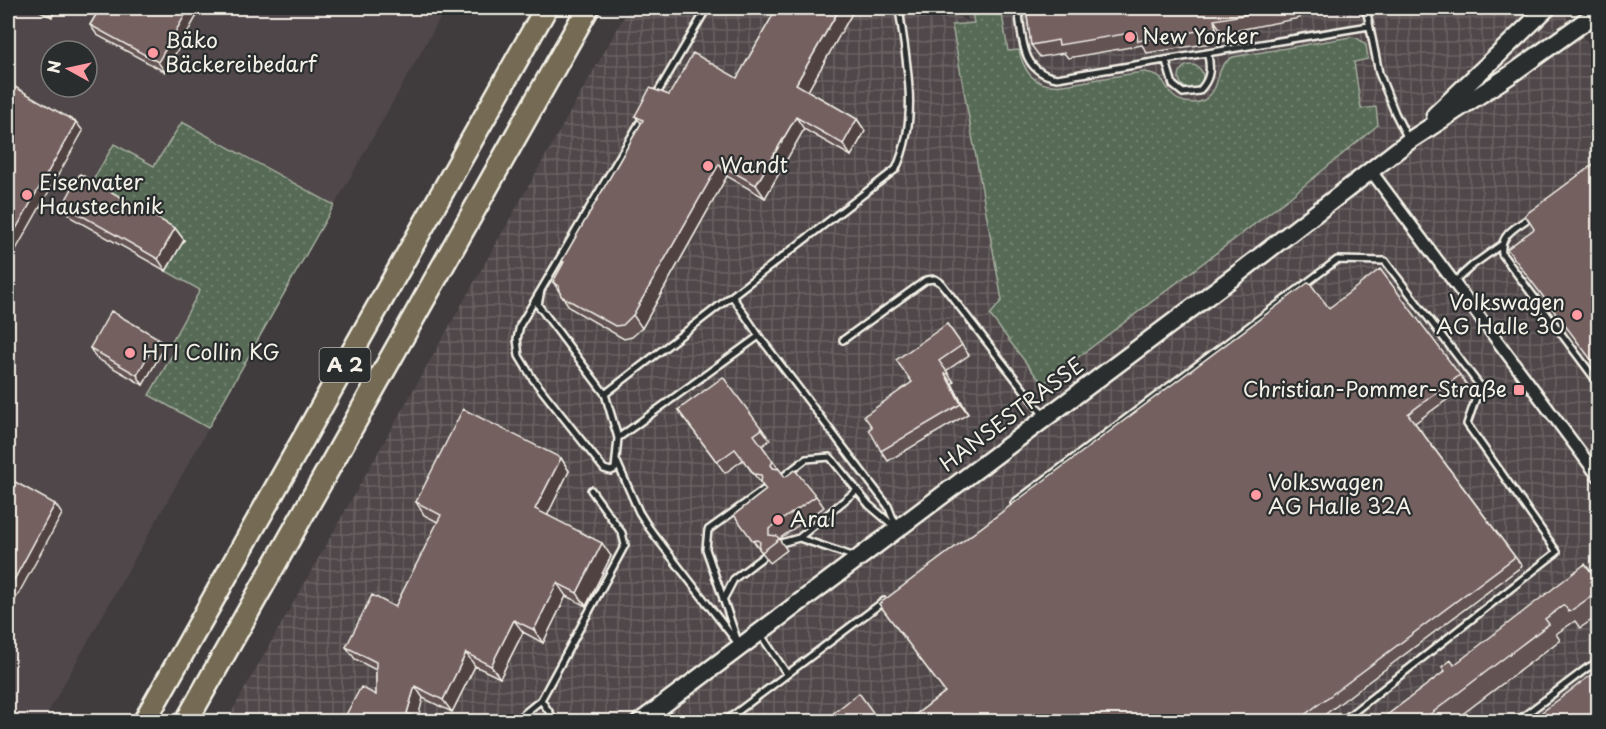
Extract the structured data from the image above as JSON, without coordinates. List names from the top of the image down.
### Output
{
  "streets": {
    "highway": ["A 2"],
    "main road": ["HANSESTRASSE"]
  },
  "places": {
    "other": [
      "New Yorker",
      "Bäko Bäckereibedarf",
      "Wandt",
      "Eisenvater Haustechnik",
      "Volkswagen AG Halle 30",
      "HTI Collin KG",
      "Volkswagen AG Halle 32A",
      "Aral"
    ],
    "transit": ["Christian-Pommer-Straße"]
  },
  "north": "left"
}
